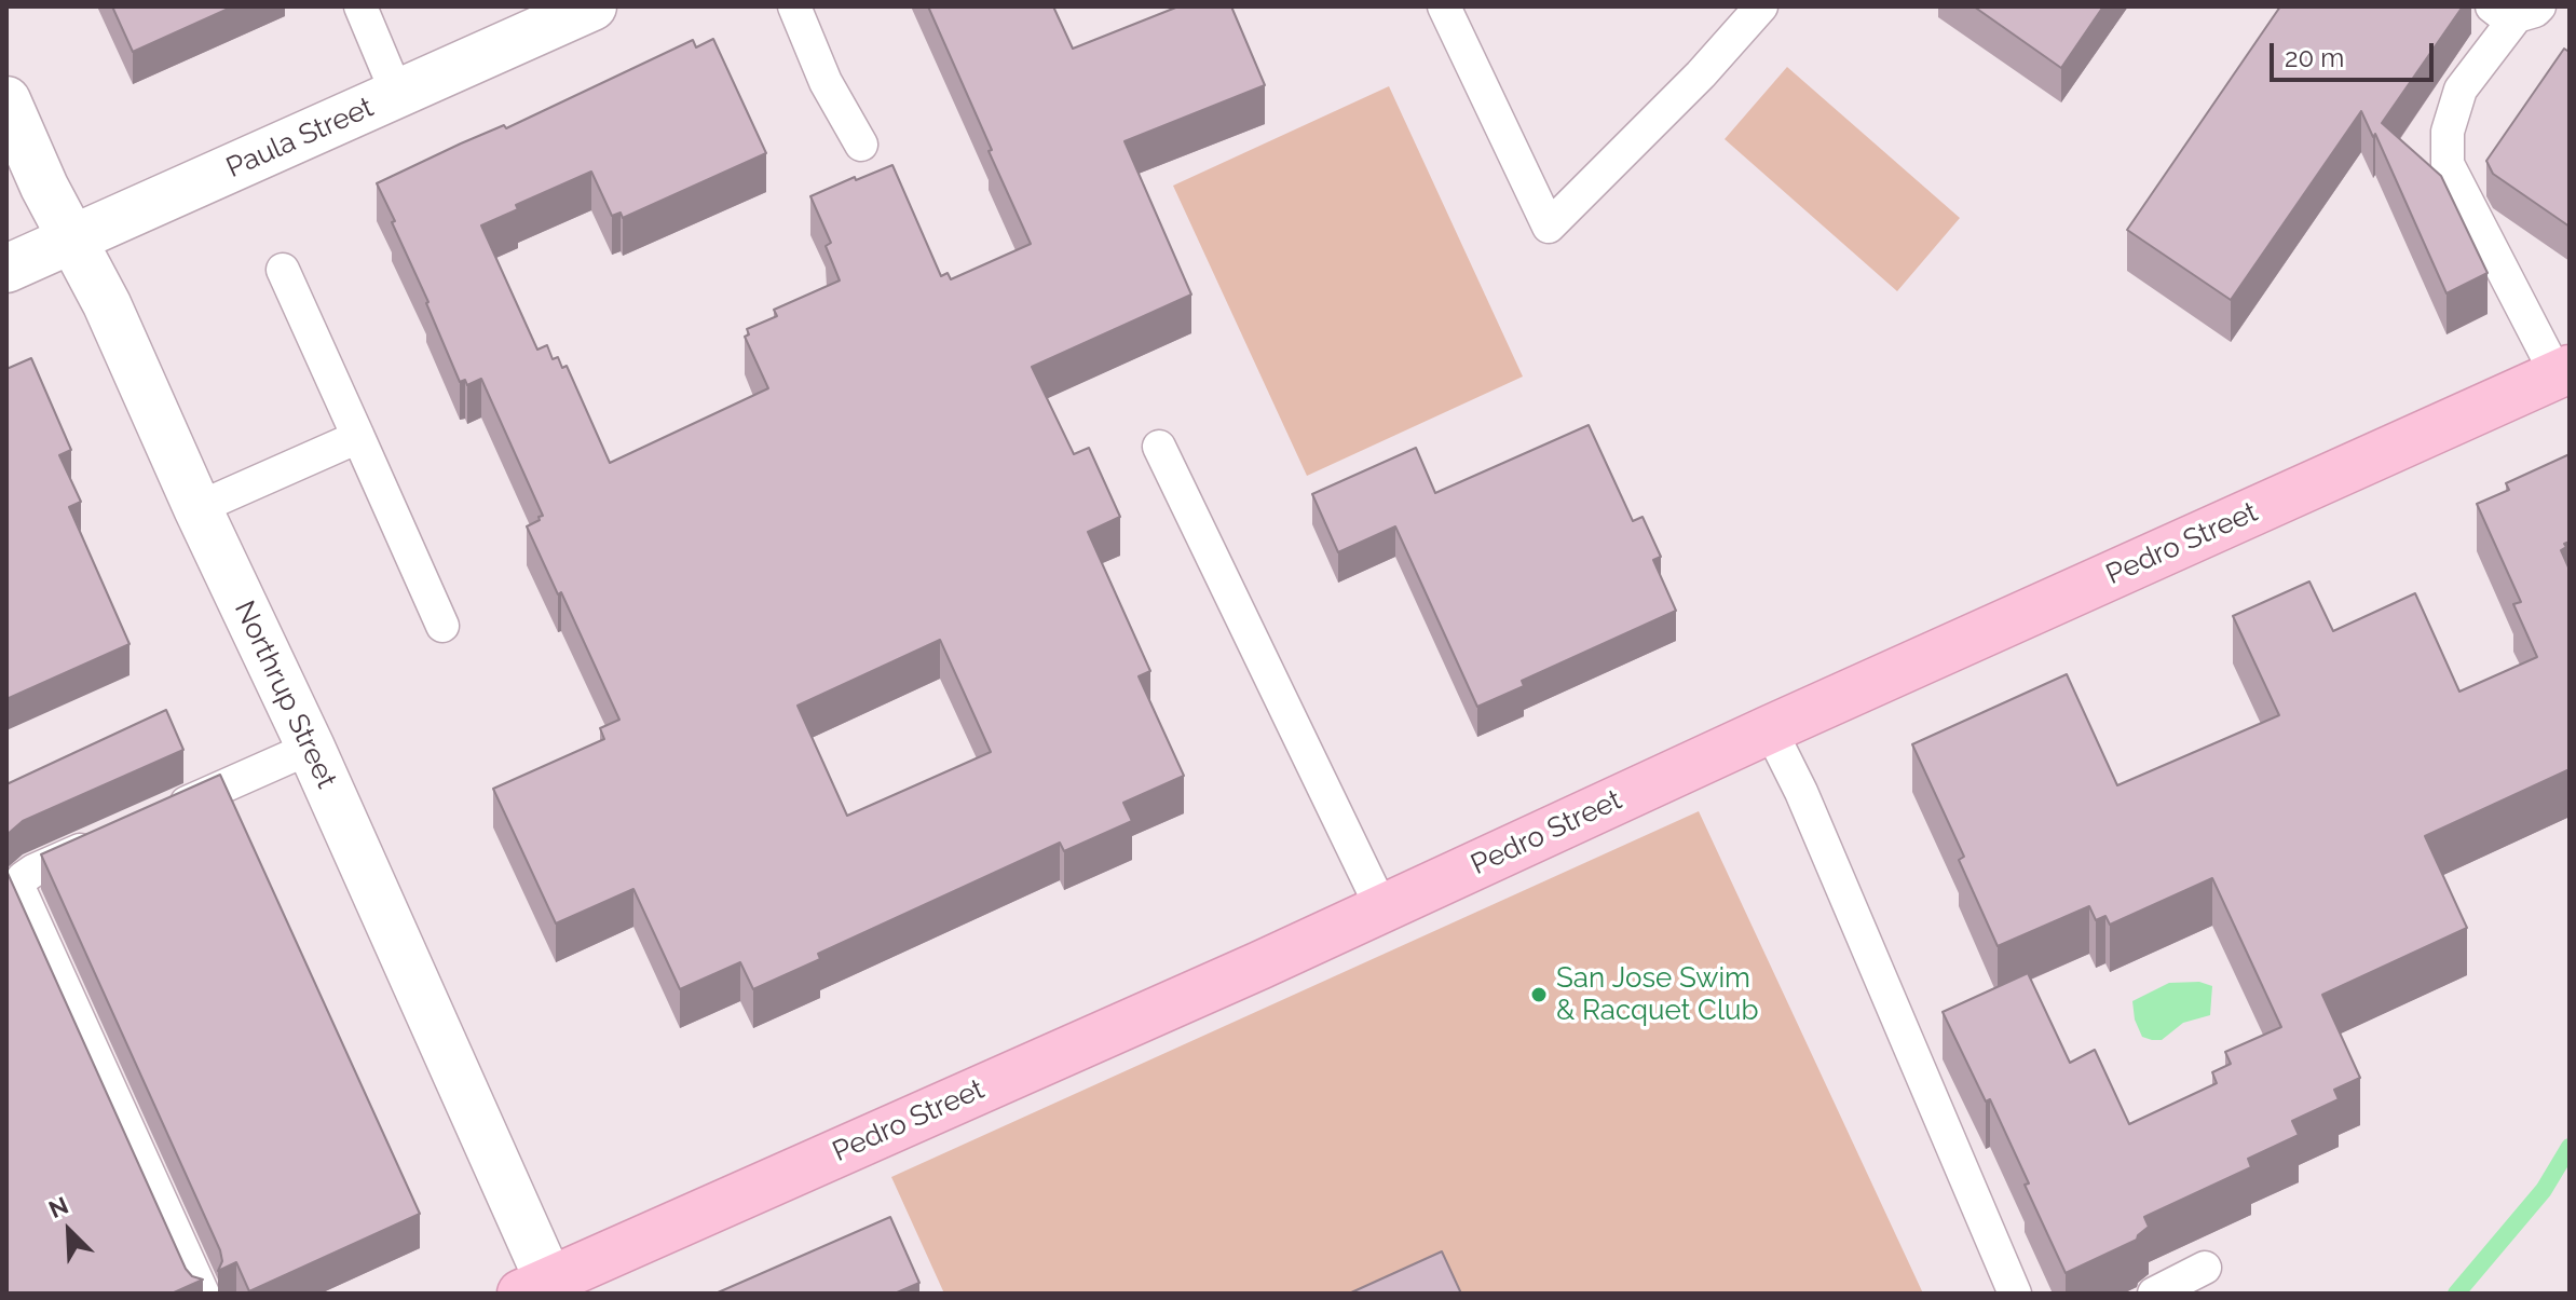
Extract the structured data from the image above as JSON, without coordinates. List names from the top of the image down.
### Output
{
  "streets": {
    "street": ["Paula Street", "Pedro Street", "Northrup Street"]
  },
  "crossings": [
    ["Paula Street", "Northrup Street"],
    ["Pedro Street", "Northrup Street"]
  ],
  "places": ["San Jose Swim & Racquet Club"],
  "scale_bar": "20 m",
  "north": "top left"
}
